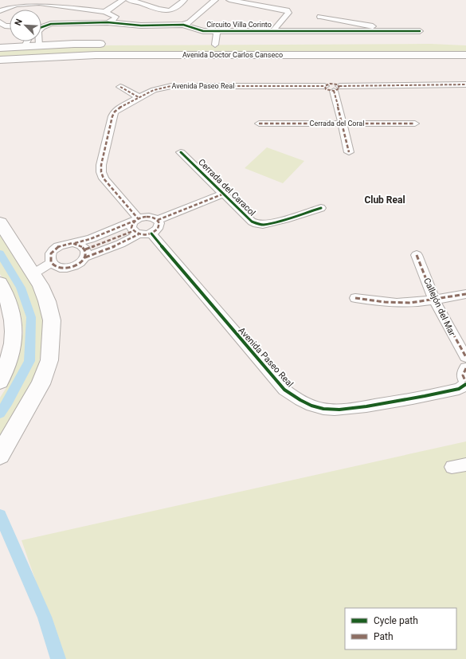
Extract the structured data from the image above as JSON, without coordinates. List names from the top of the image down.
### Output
{
  "streets": {
    "main road": ["Avenida Doctor Carlos Canseco"],
    "street": [
      "Circuito Villa Corinto",
      "Avenida Paseo Real",
      "Cerrada del Coral",
      "Cerrada del Caracol",
      "Callejón del Mar"
    ]
  },
  "districts": ["Club Real"],
  "legend": ["Cycle path", "Path"],
  "north": "top left"
}
